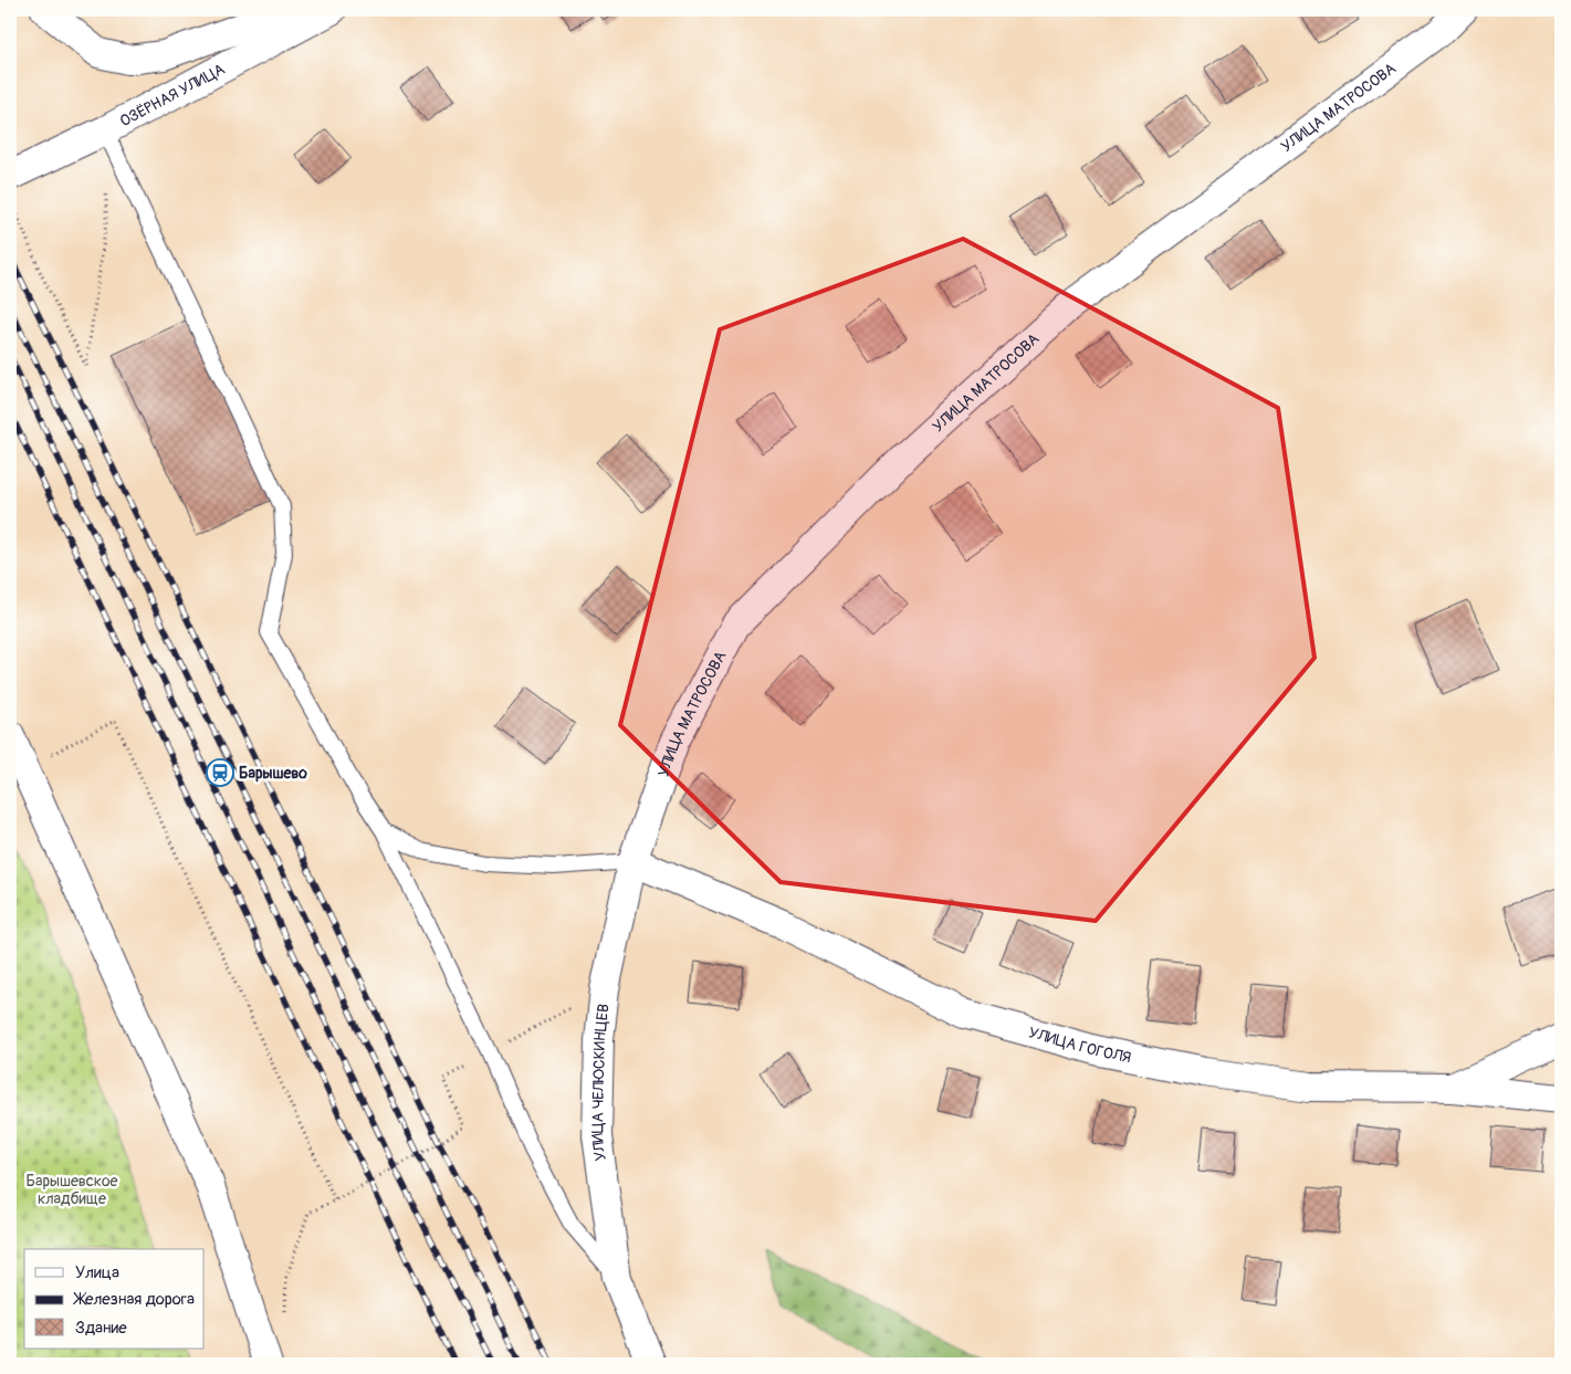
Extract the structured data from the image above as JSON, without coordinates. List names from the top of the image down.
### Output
{
  "streets": {
    "street": [
      "ОЗЁРНАЯ УЛИЦА",
      "УЛИЦА МАТРОСОВА",
      "УЛИЦА ГОГОЛЯ",
      "УЛИЦА ЧЕЛЮСКИНЦЕВ"
    ]
  },
  "crossings": [
    ["УЛИЦА МАТРОСОВА", "УЛИЦА ГОГОЛЯ"],
    ["УЛИЦА МАТРОСОВА", "УЛИЦА ЧЕЛЮСКИНЦЕВ"],
    ["УЛИЦА ГОГОЛЯ", "УЛИЦА ЧЕЛЮСКИНЦЕВ"]
  ],
  "parks": ["Барышевское кладбище"],
  "places": {
    "station": ["Барышево"]
  },
  "legend": ["Улица", "Железная дорога", "Здание"]
}
